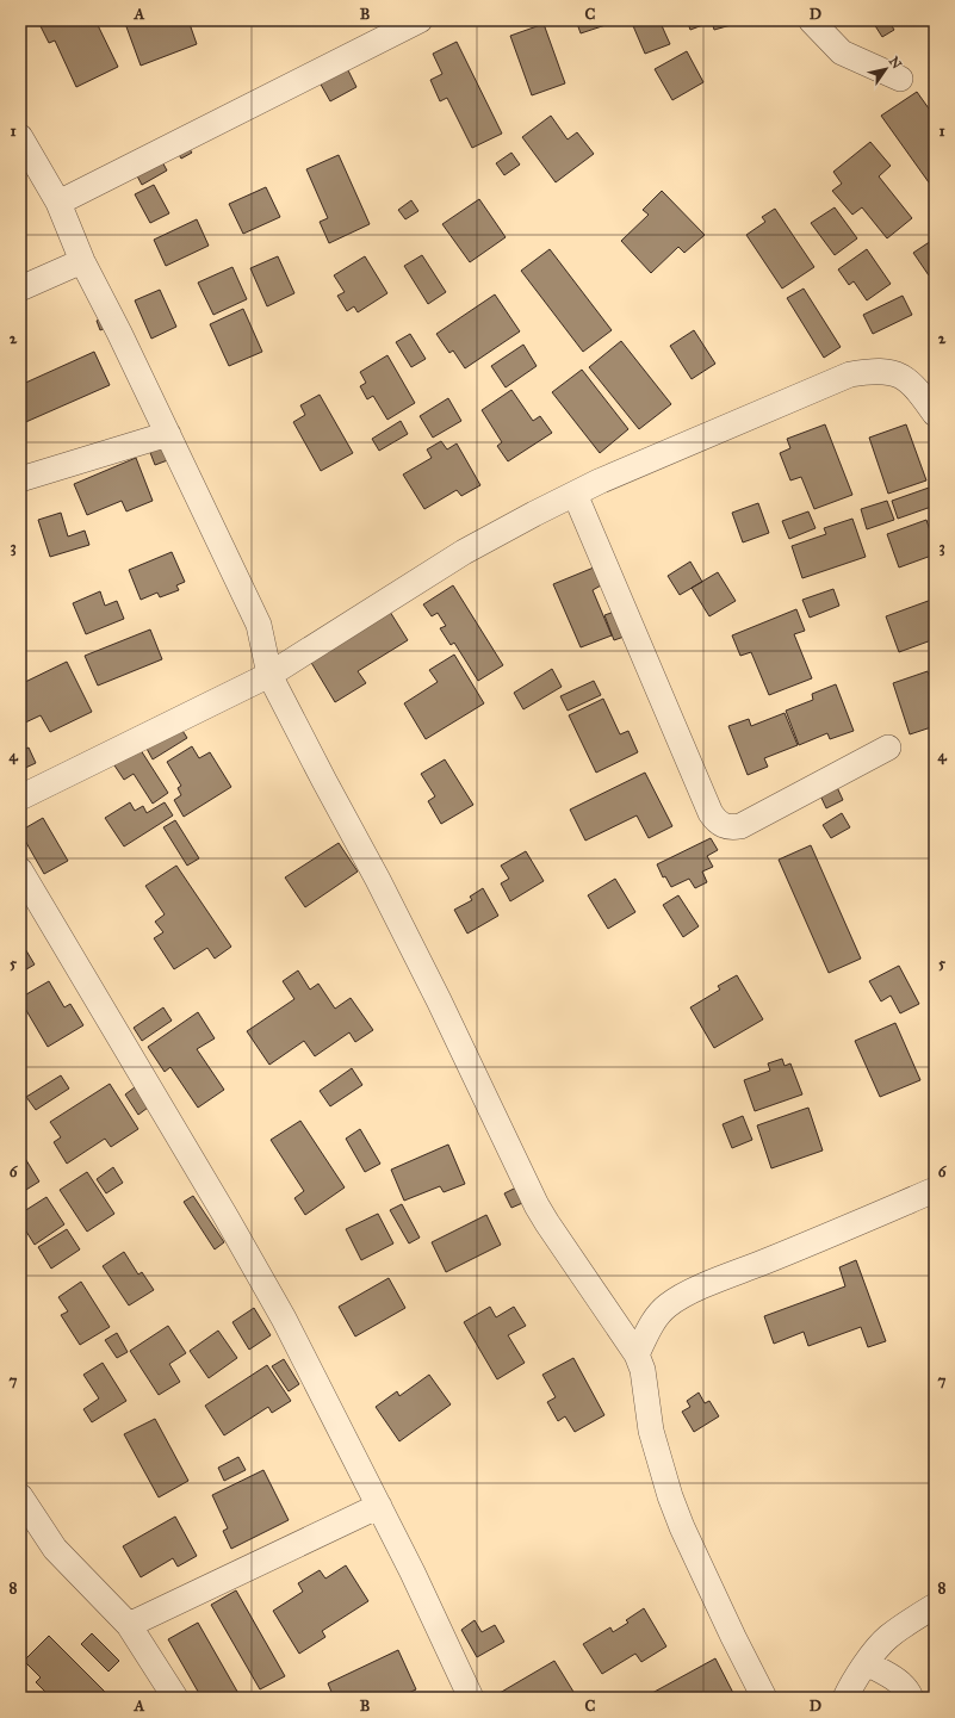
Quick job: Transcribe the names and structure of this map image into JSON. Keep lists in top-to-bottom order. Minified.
{"north":"top right","grid":{"columns":["A","B","C","D"],"rows":["1","2","3","4","5","6","7","8"]}}
